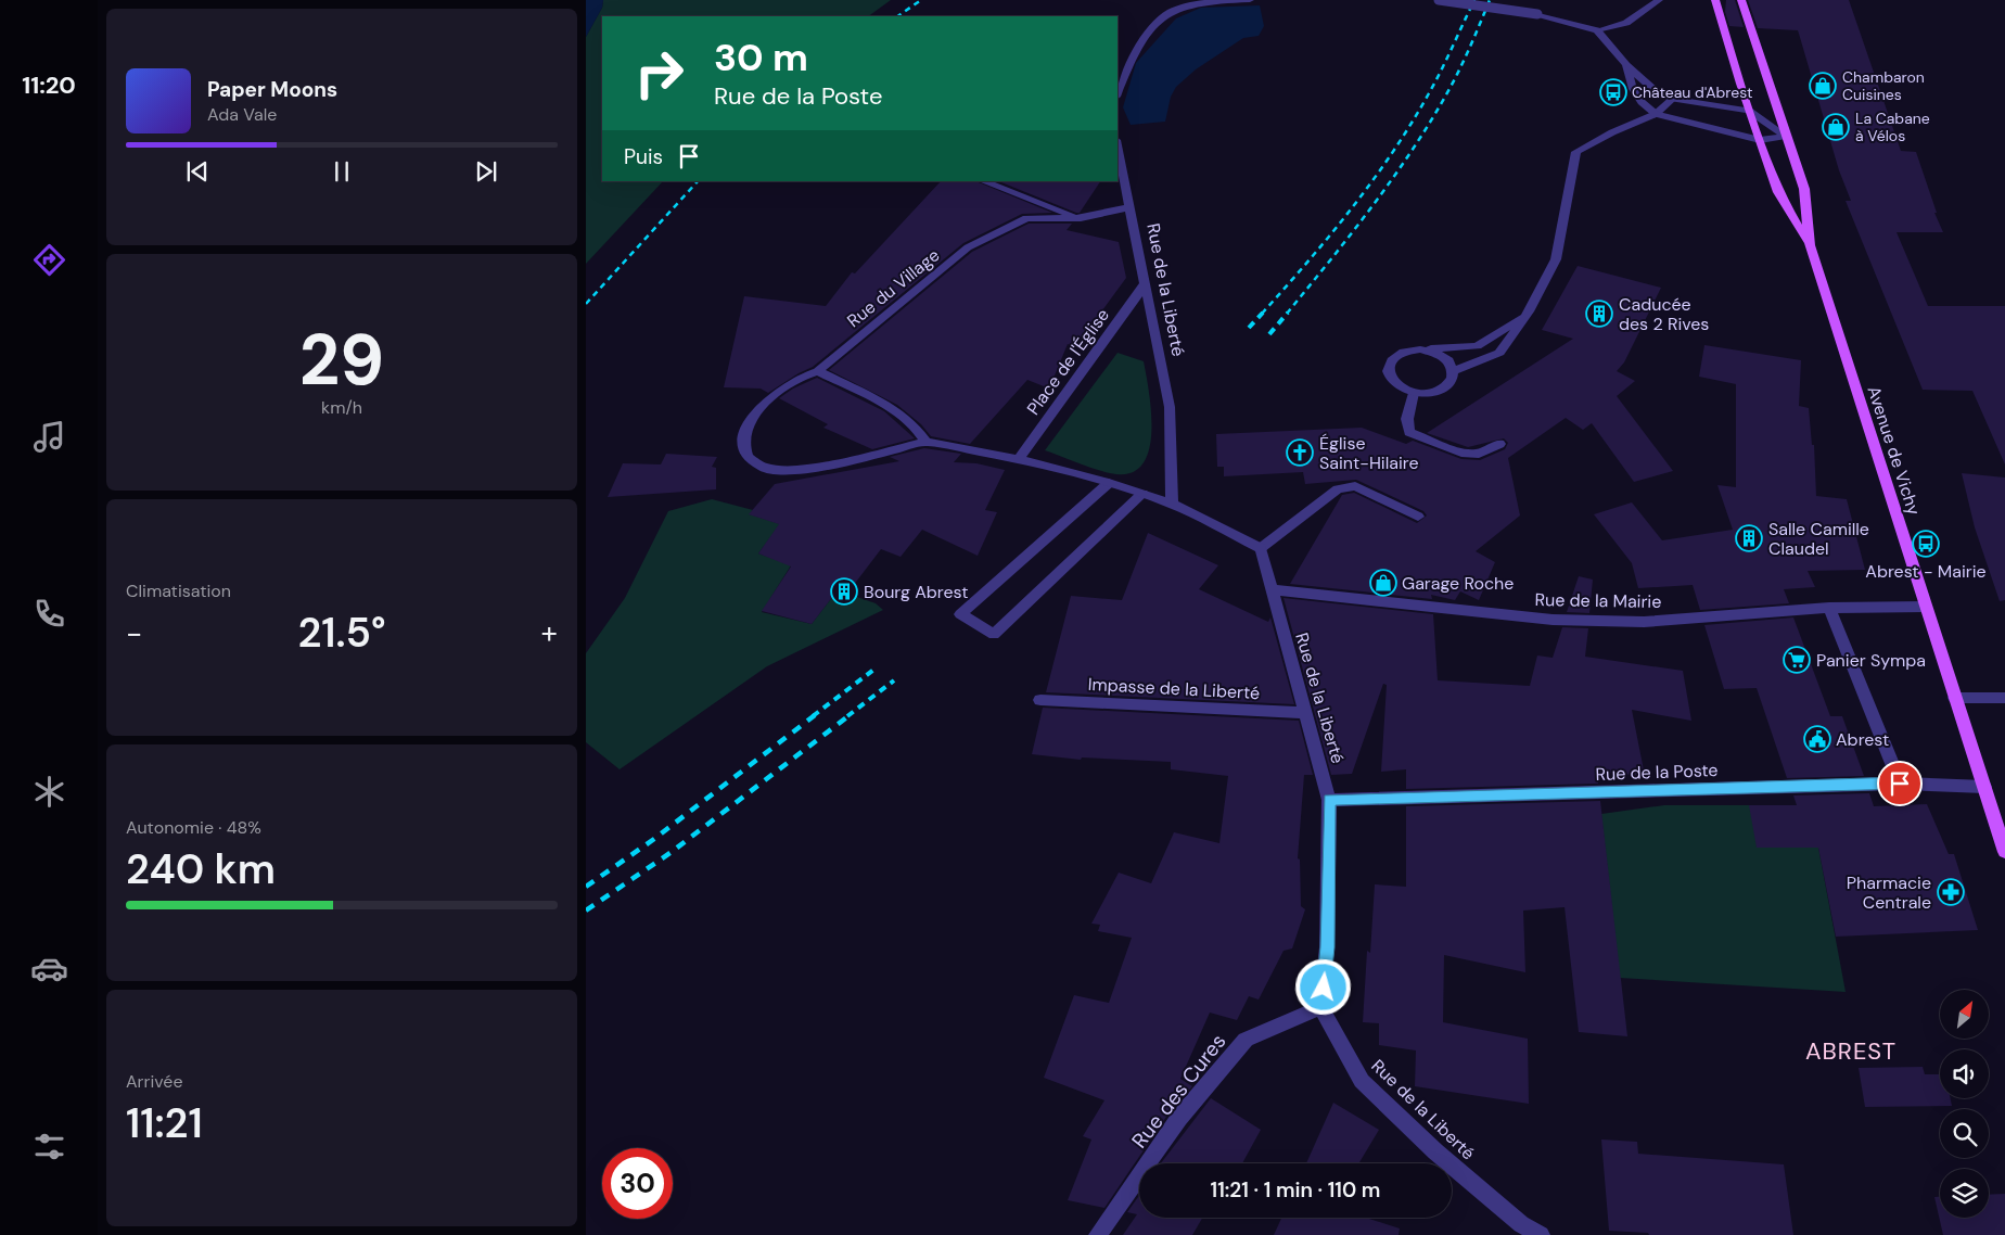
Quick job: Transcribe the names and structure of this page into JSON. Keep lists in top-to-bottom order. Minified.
{"streets":{"main road":["Avenue de Vichy"],"street":["Rue du Village","Rue de la Liberté","Place de l'Église","Rue de la Mairie","Impasse de la Liberté","Rue de la Poste","Rue des Cures"]},"crossings":[["Rue du Village","Rue de la Liberté"],["Rue de la Liberté","Place de l'Église"],["Rue de la Liberté","Rue de la Mairie"],["Rue de la Liberté","Impasse de la Liberté"],["Rue de la Liberté","Rue de la Poste"],["Rue de la Liberté","Rue des Cures"],["Avenue de Vichy","Rue de la Mairie"],["Avenue de Vichy","Rue de la Poste"]],"districts":["ABREST"],"places":{"shop":["Chambaron Cuisines","La Cabane à Vélos","Garage Roche"],"bus stop":["Château d'Abrest","Abrest - Mairie"],"building":["Caducée des 2 Rives","Salle Camille Claudel","Bourg Abrest"],"church":["Église Saint-Hilaire"],"supermarket":["Panier Sympa"],"public building":["Abrest"],"pharmacy":["Pharmacie Centrale"]},"north":"top right","page":{"tabs":"11:20","turn":["30 m","Rue de la Poste"],"song":["Paper Moons","Ada Vale"],"then":"Puis","tile":[["29","km/h"],"Climatisation",["Autonomie · 48%","240 km"],["Arrivée","11:21"]],"heat":["−","21.5°","+"],"limit":"30","trip":"11:21 · 1 min · 110 m"}}
